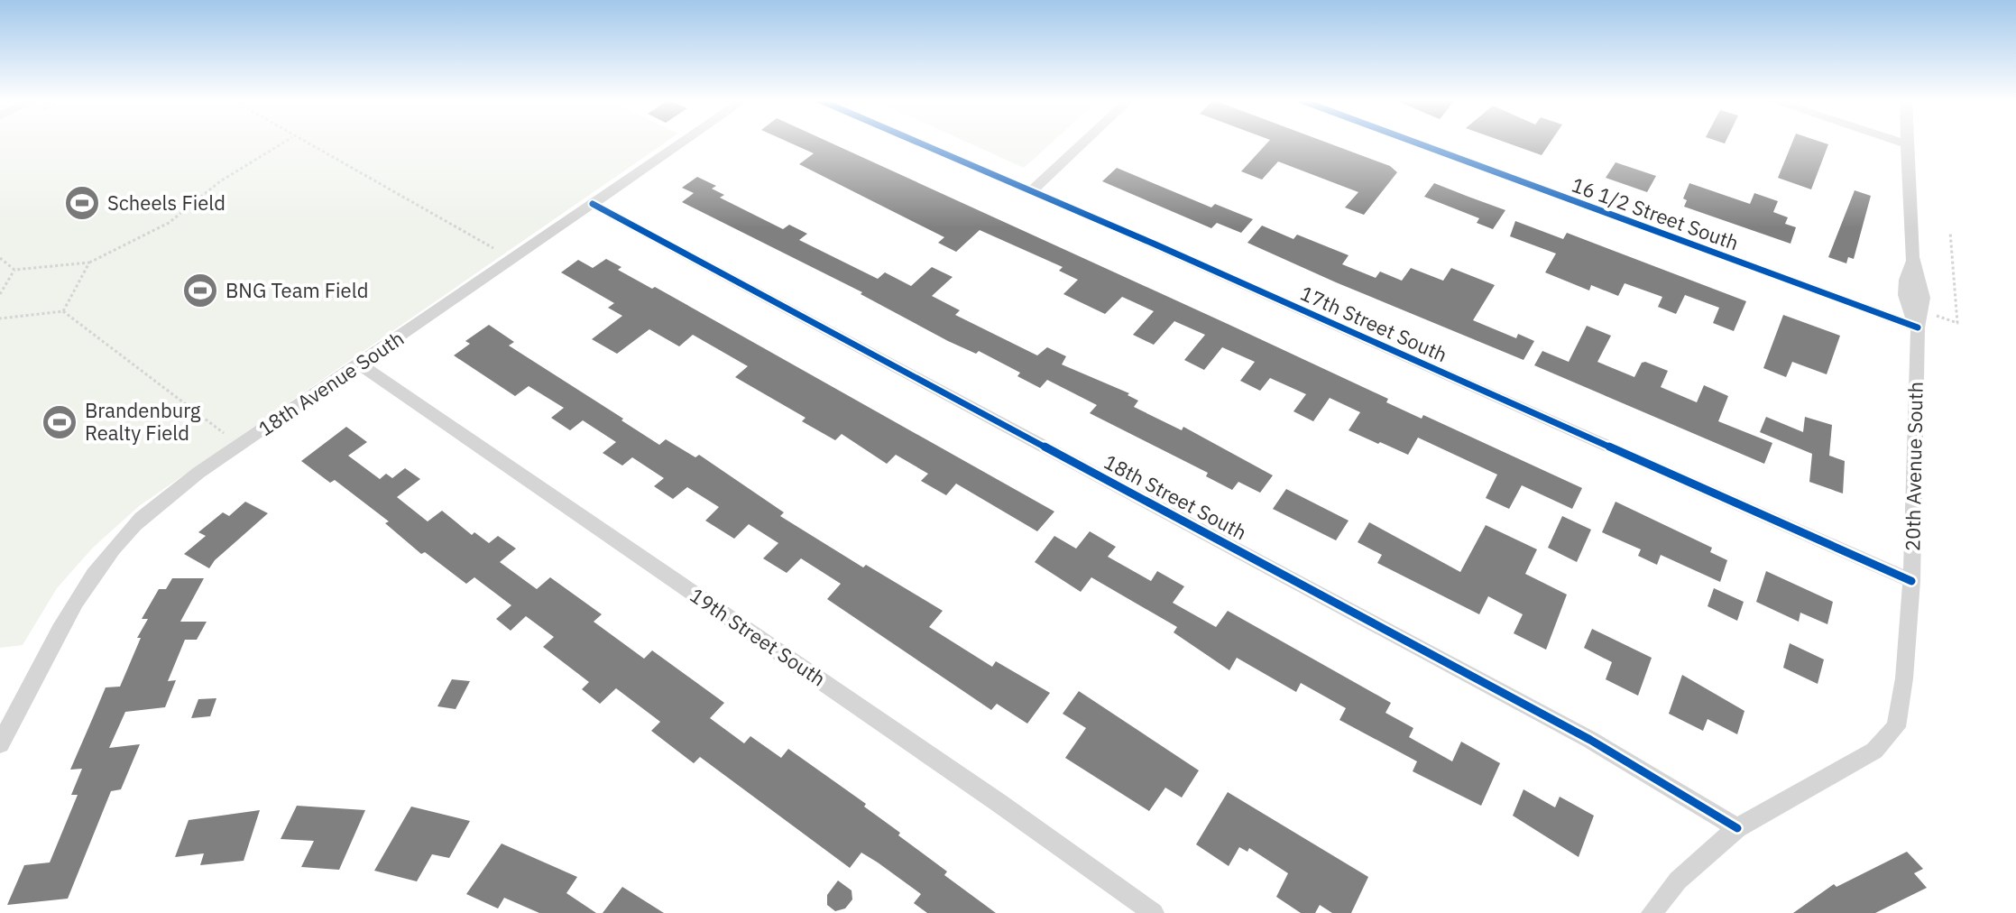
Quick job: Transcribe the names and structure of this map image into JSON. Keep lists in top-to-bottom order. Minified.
{"streets":{"street":["16 1/2 Street South","17th Street South","18th Avenue South","20th Avenue South","18th Street South","19th Street South"]},"crossings":[["16 1/2 Street South","20th Avenue South"],["17th Street South","20th Avenue South"],["18th Avenue South","18th Street South"],["18th Avenue South","19th Street South"],["20th Avenue South","18th Street South"]],"places":{"sports":["Scheels Field","BNG Team Field","Brandenburg Realty Field"]}}
